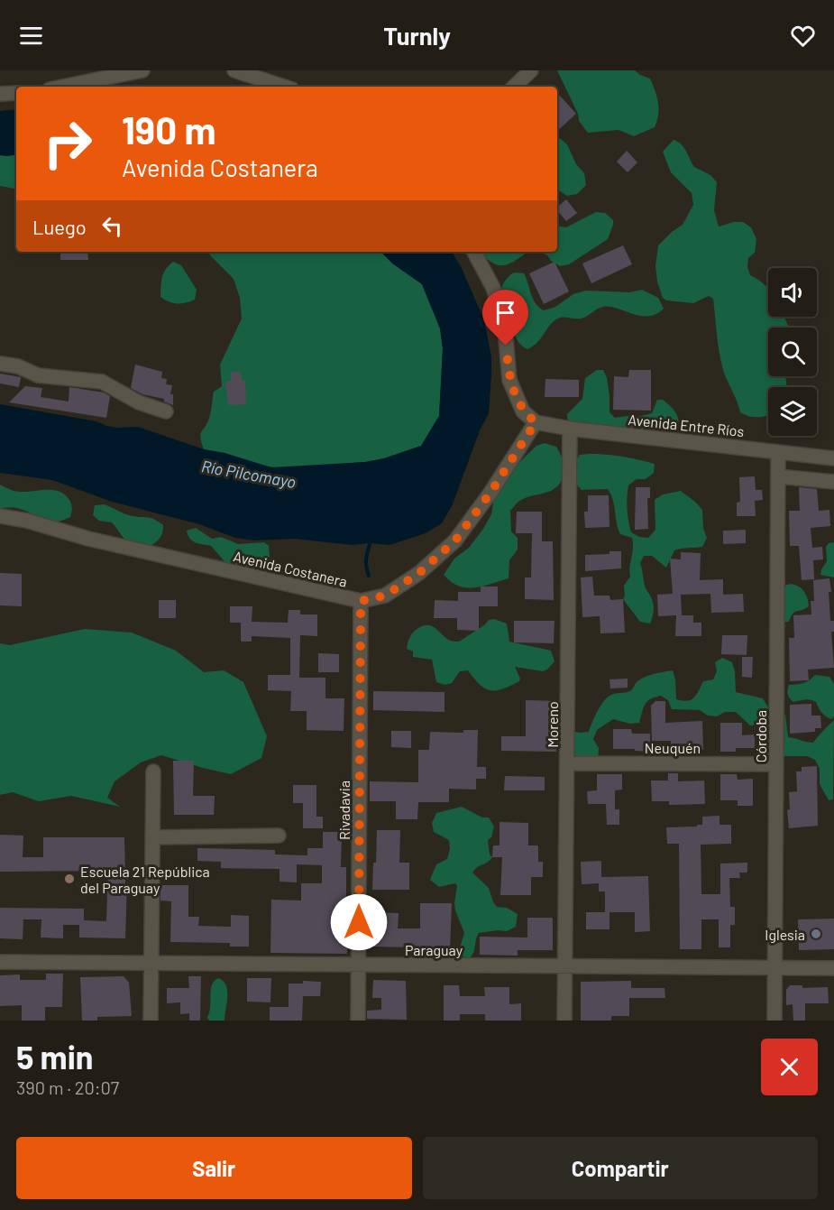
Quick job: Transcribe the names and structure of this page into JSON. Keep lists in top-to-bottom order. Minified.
{"streets":{"street":["Avenida Entre Ríos","Avenida Costanera","Moreno","Córdoba","Neuquén","Rivadavia","Paraguay"]},"crossings":[["Avenida Entre Ríos","Avenida Costanera"],["Avenida Entre Ríos","Moreno"],["Avenida Entre Ríos","Córdoba"],["Avenida Costanera","Rivadavia"],["Moreno","Neuquén"],["Moreno","Paraguay"],["Córdoba","Neuquén"],["Córdoba","Paraguay"],["Rivadavia","Paraguay"]],"water":["Río Pilcomayo"],"places":["Escuela 21 República del Paraguay","Iglesia"],"page":{"header":"Turnly","turn":["190 m","Avenida Costanera"],"then":"Luego","heading":["5 min","390 m · 20:07"],"buttons":["Salir","Compartir"]}}
